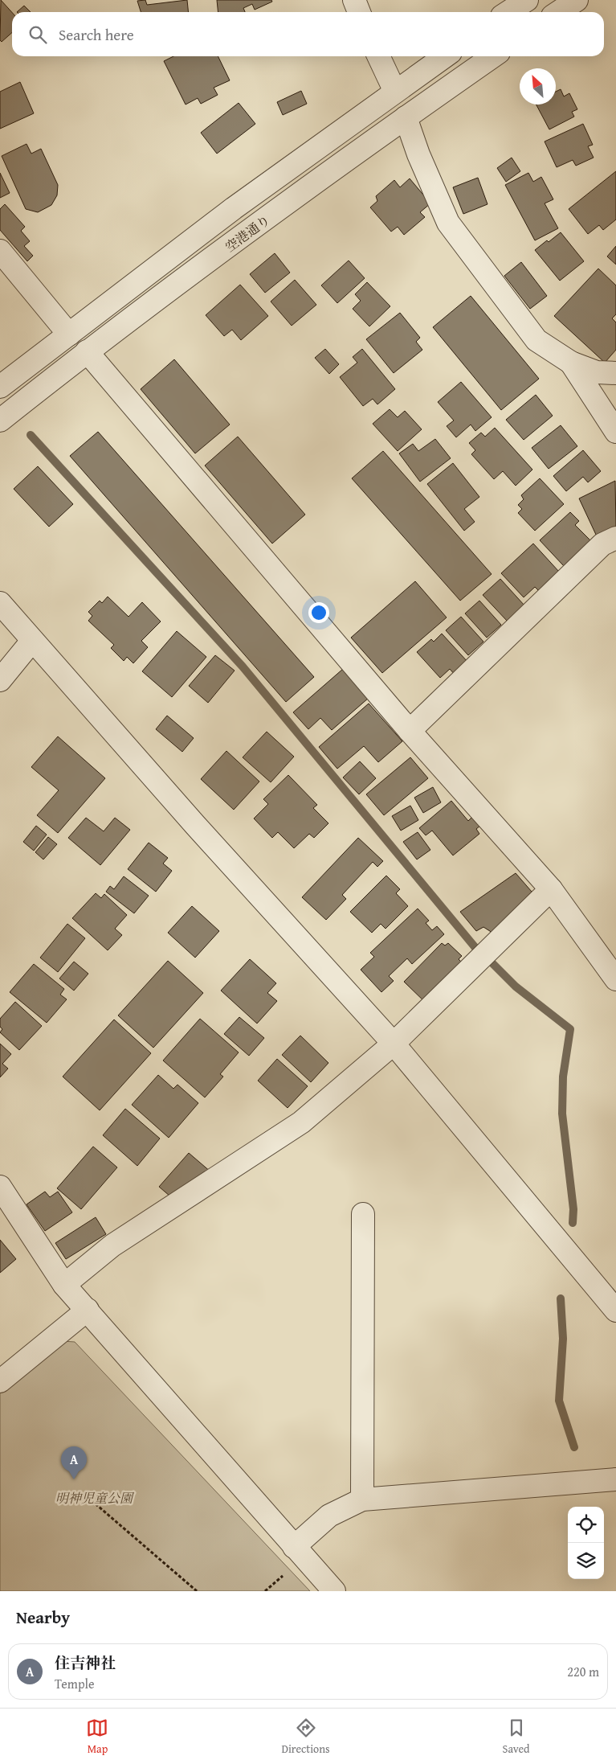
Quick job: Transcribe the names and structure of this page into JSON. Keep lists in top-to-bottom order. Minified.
{"streets":{"street":["空港通り"]},"parks":["明神児童公園"],"north":"top left","page":{"search":"Search here","pins":"A","heading":"Nearby","list":[{"mark":"A","name":"住吉神社","note":"Temple","value":"220 m"}],"nav":["Map","Directions","Saved"]}}
